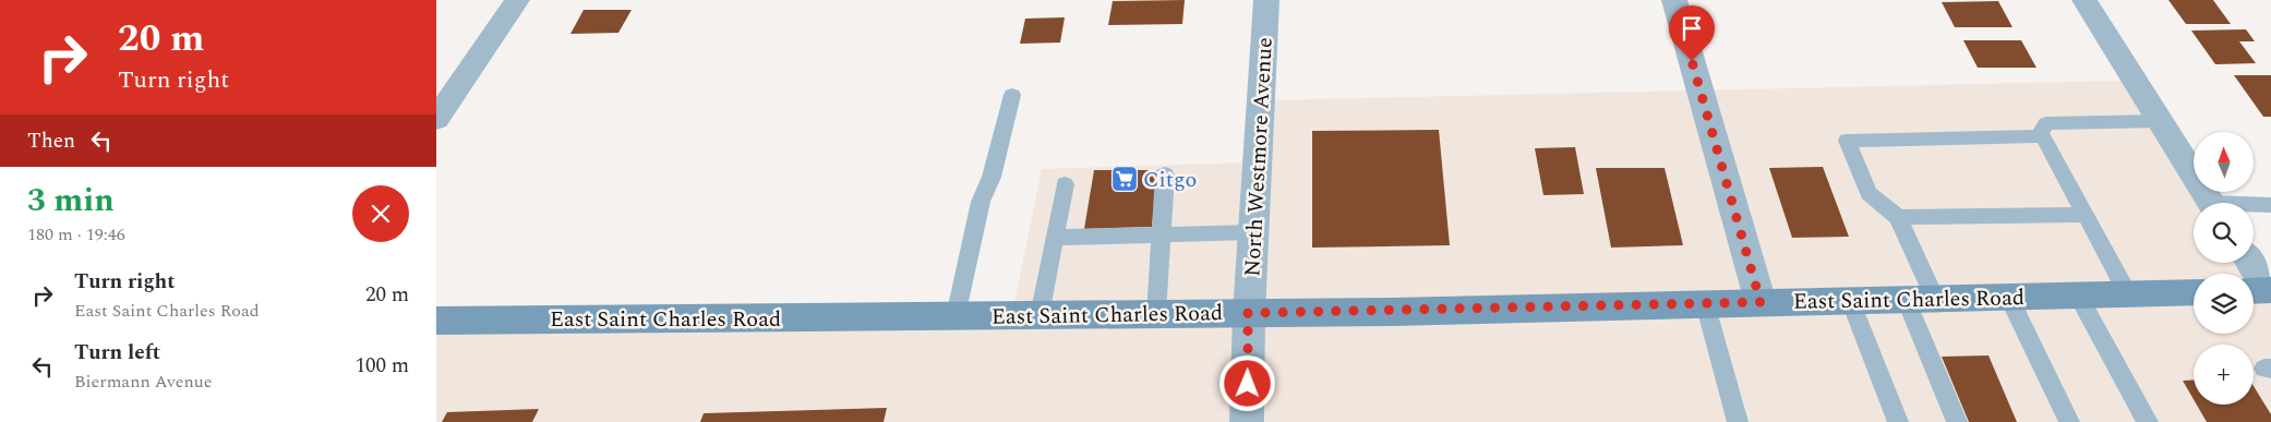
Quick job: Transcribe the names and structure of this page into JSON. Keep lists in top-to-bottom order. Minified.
{"streets":{"main road":["East Saint Charles Road"],"street":["North Westmore Avenue"]},"crossings":[["North Westmore Avenue","East Saint Charles Road"]],"places":{"supermarket":["Citgo"]},"north":"top","page":{"turn":["20 m","Turn right"],"then":"Then","map_buttons":"+","heading":["3 min","180 m · 19:46"],"list":[{"name":"Turn right","note":"East Saint Charles Road","value":"20 m"},{"name":"Turn left","note":"Biermann Avenue","value":"100 m"}]}}
